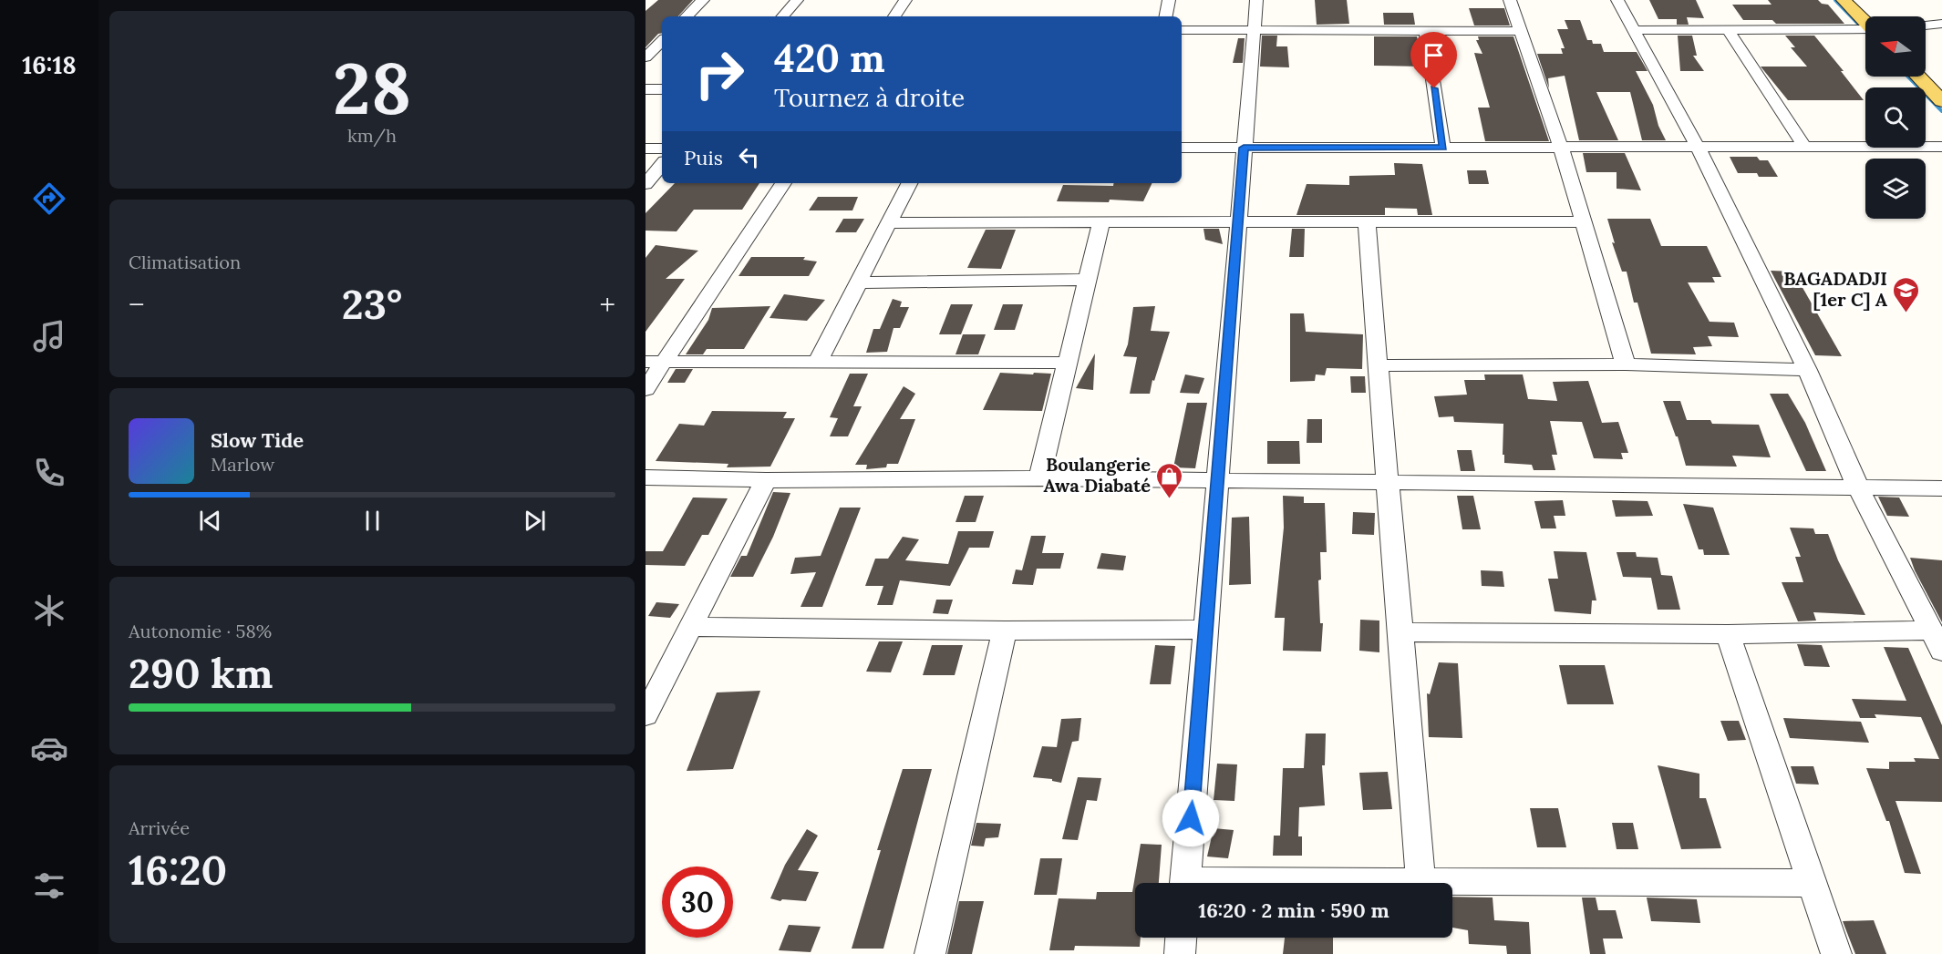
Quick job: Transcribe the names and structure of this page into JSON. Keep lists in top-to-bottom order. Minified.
{"places":{"school or university":["BAGADADJI [1er C] A"],"shop":["Boulangerie Awa Diabaté"]},"north":"left","page":{"tabs":"16:18","tile":[["28","km/h"],"Climatisation",["Autonomie · 58%","290 km"],["Arrivée","16:20"]],"turn":["420 m","Tournez à droite"],"then":"Puis","heat":["−","23°","+"],"song":["Slow Tide","Marlow"],"limit":"30","trip":"16:20 · 2 min · 590 m"}}
